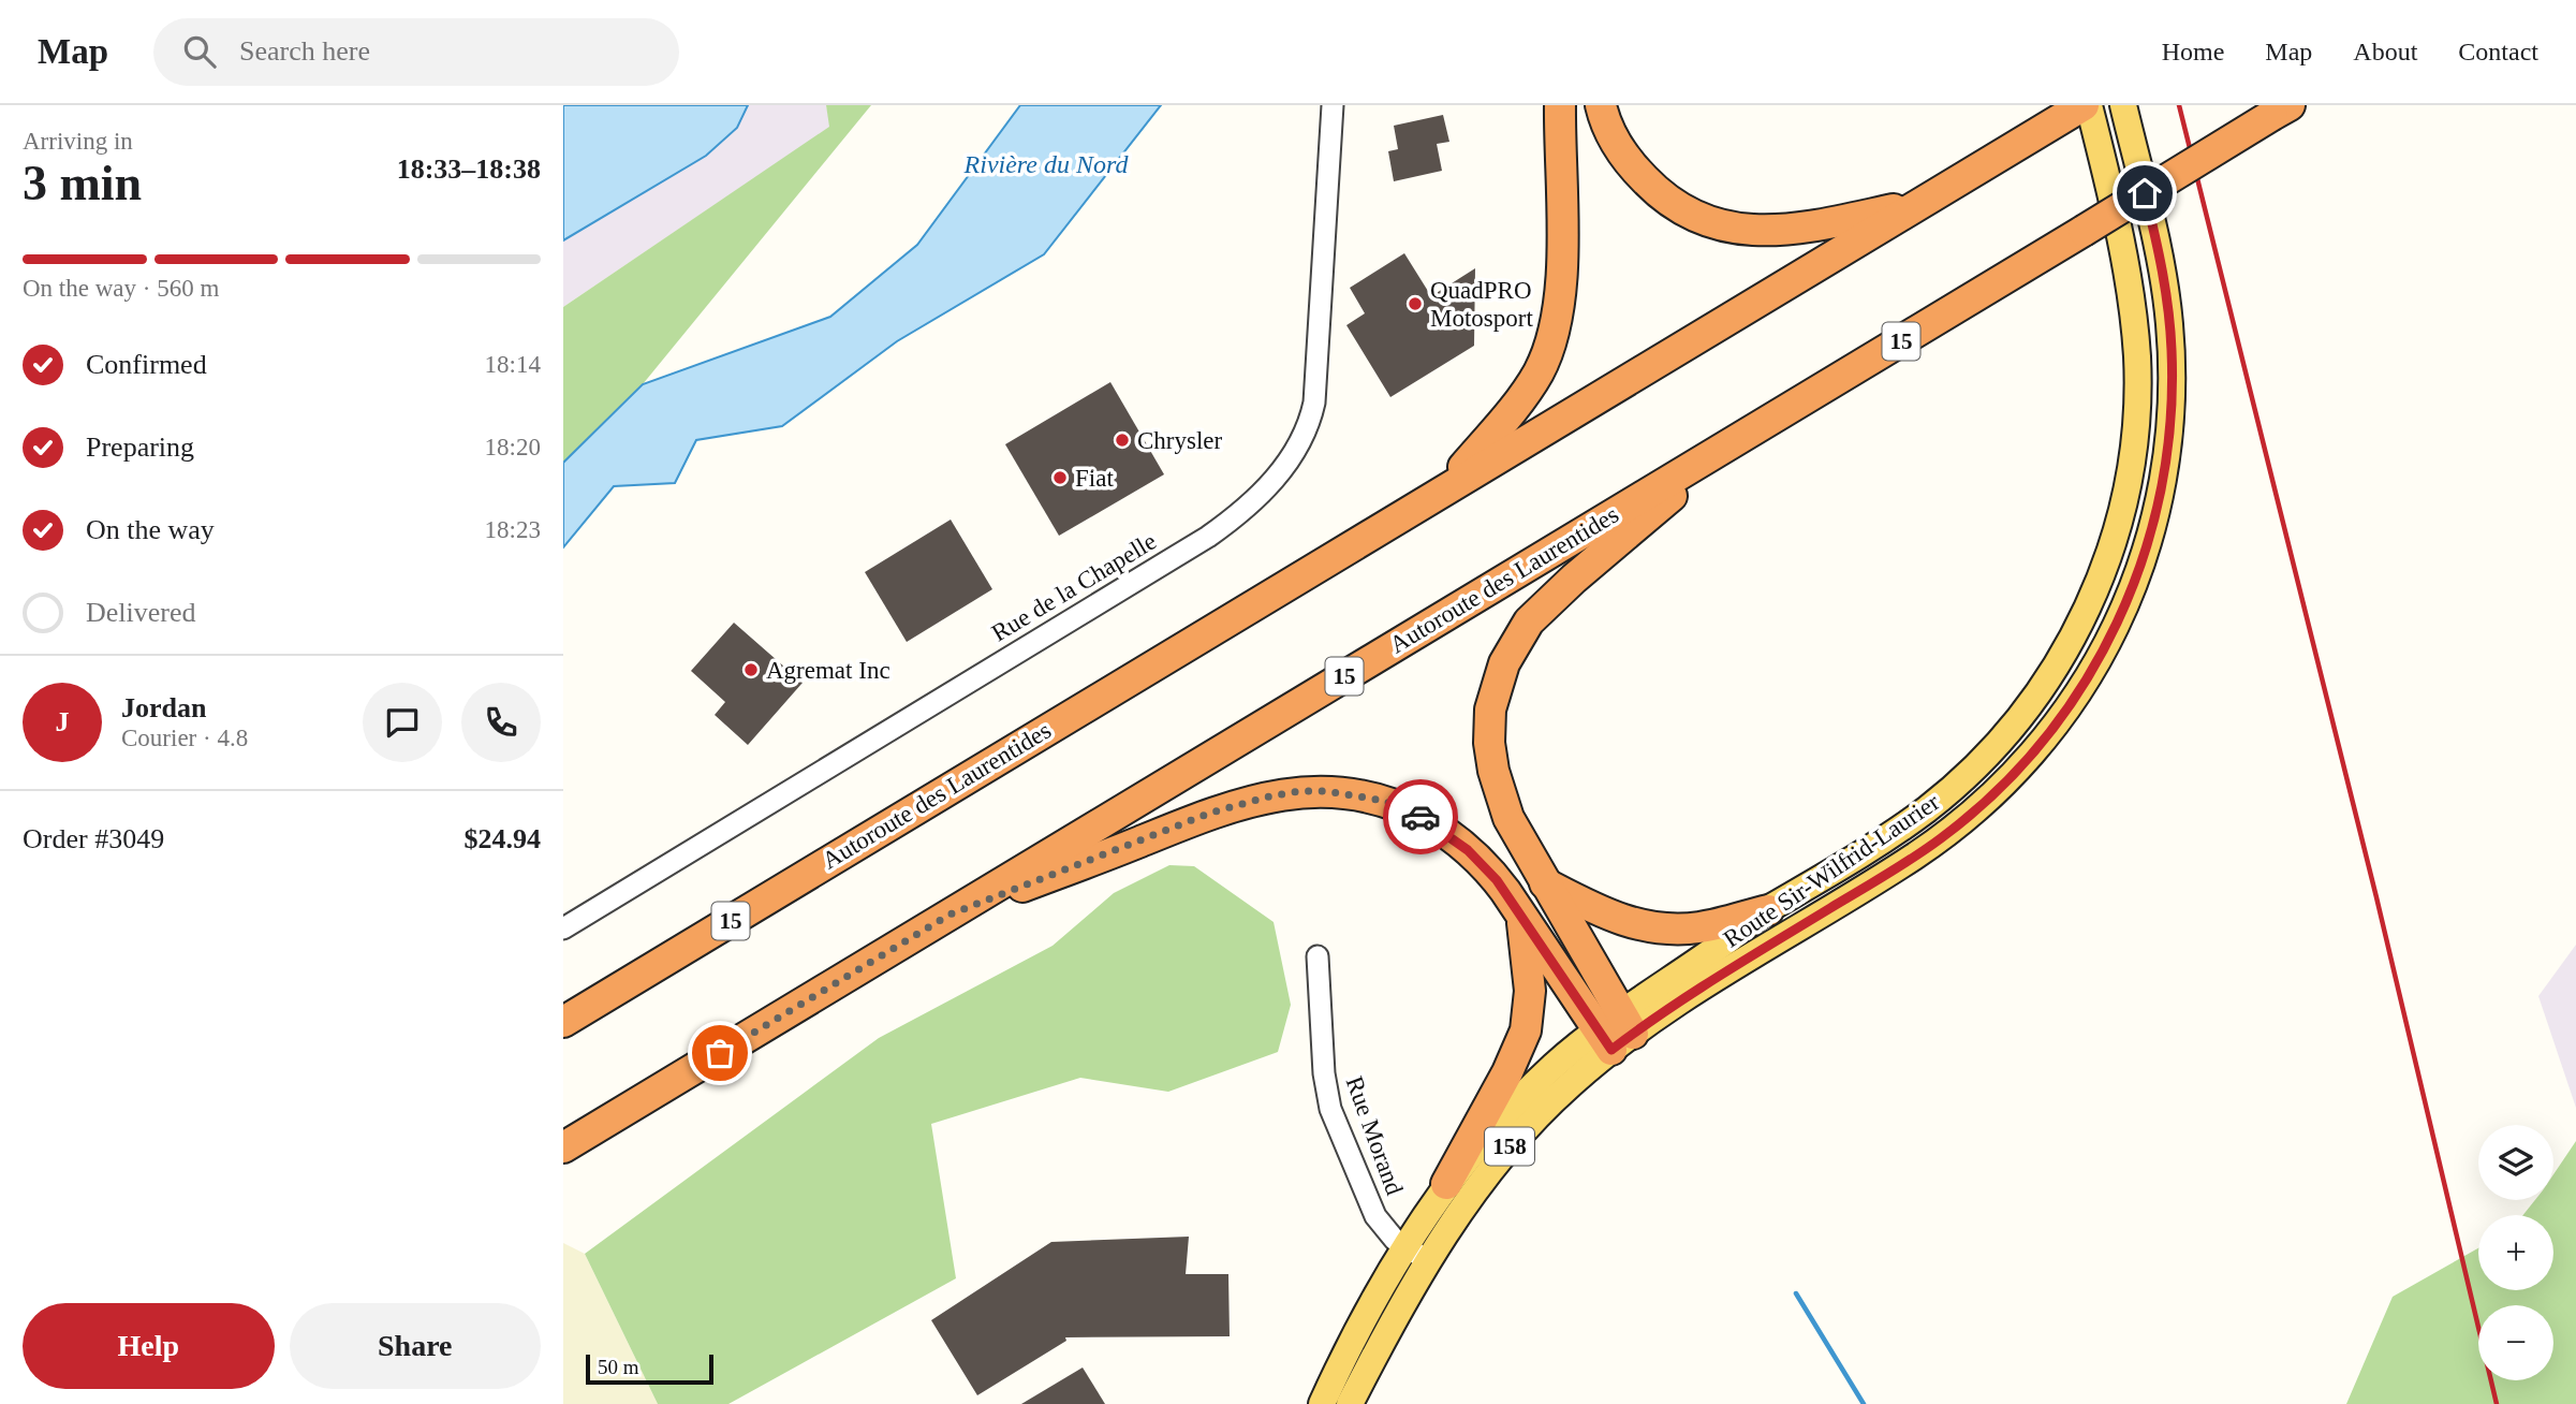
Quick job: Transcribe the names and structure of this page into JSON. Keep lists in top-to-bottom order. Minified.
{"streets":{"highway":["15","Autoroute des Laurentides"],"main road":["Route Sir-Wilfrid-Laurier","158"],"street":["Rue de la Chapelle","Rue Morand"]},"crossings":[["Autoroute des Laurentides","Route Sir-Wilfrid-Laurier"],["Route Sir-Wilfrid-Laurier","Rue Morand"]],"water":["Rivière du Nord"],"places":["QuadPRO Motosport","Chrysler","Fiat","Agremat Inc"],"scale_bar":"50 m","page":{"header":"Map","search":"Search here","nav":["Home","Map","About","Contact"],"heading":["3 min","Arriving in","18:33–18:38"],"panel":["Jordan","Courier · 4.8","Order #3049","$24.94"],"bar":"On the way · 560 m","list":[["Confirmed","18:14"],["Preparing","18:20"],["On the way","18:23"],"Delivered"],"round":"J","map_buttons":["+","−"],"buttons":["Help","Share"],"scale":"50 m"}}
